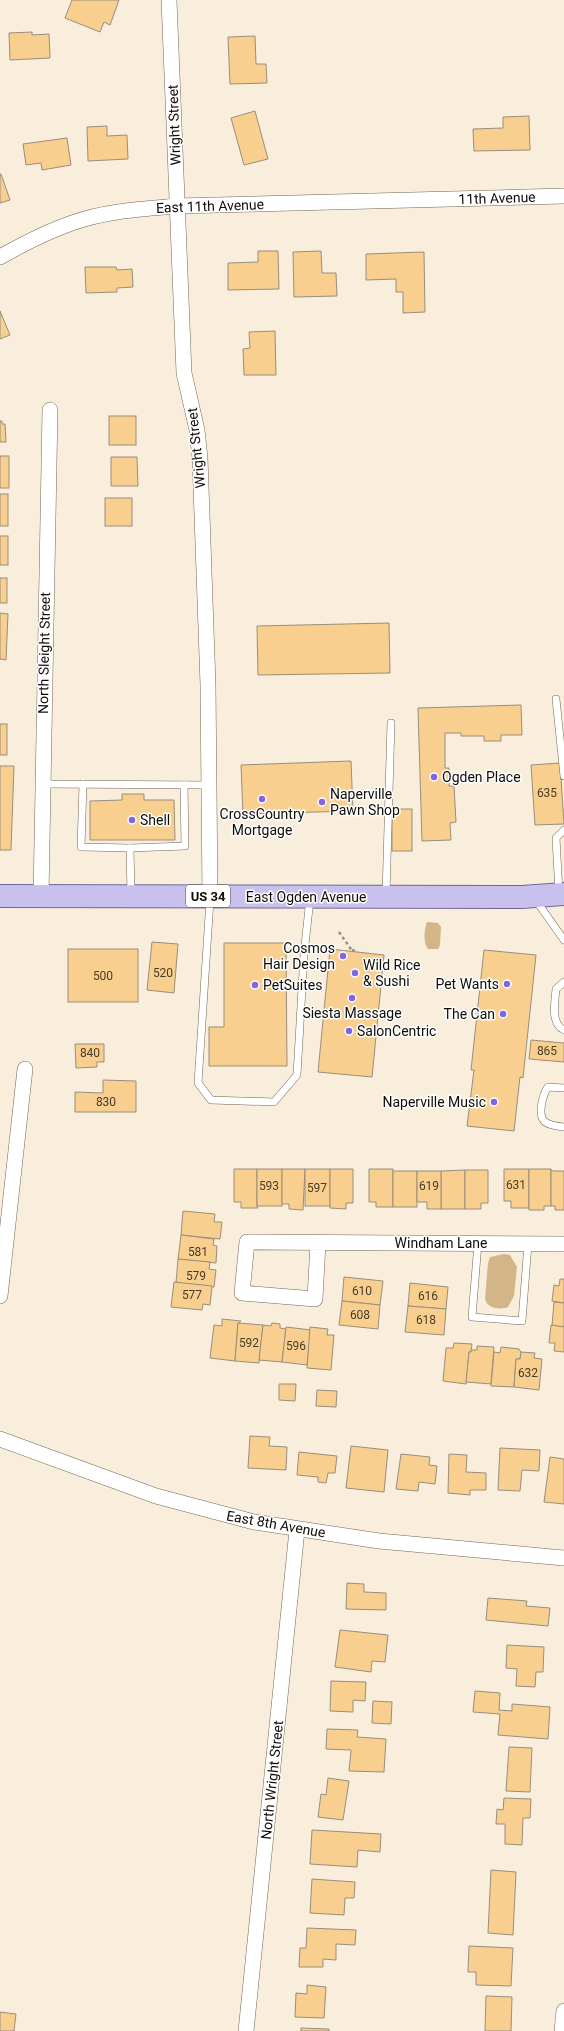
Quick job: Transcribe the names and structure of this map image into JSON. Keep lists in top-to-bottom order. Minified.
{"streets":{"main road":["US 34","East Ogden Avenue"],"street":["Wright Street","11th Avenue","East 11th Avenue","North Sleight Street","Windham Lane","East 8th Avenue","North Wright Street"]},"crossings":[["Wright Street","East 11th Avenue"],["Wright Street","East Ogden Avenue"],["11th Avenue","East 11th Avenue"],["North Sleight Street","East Ogden Avenue"],["East 8th Avenue","North Wright Street"]],"places":["Ogden Place","CrossCountry Mortgage","Naperville Pawn Shop","Shell","Cosmos Hair Design","Wild Rice & Sushi","Pet Wants","PetSuites","Siesta Massage","The Can","SalonCentric","Naperville Music"],"house_numbers":["635","520","500","865","840","830","631","593","619","597","581","579","610","577","616","608","618","592","596","632"]}
